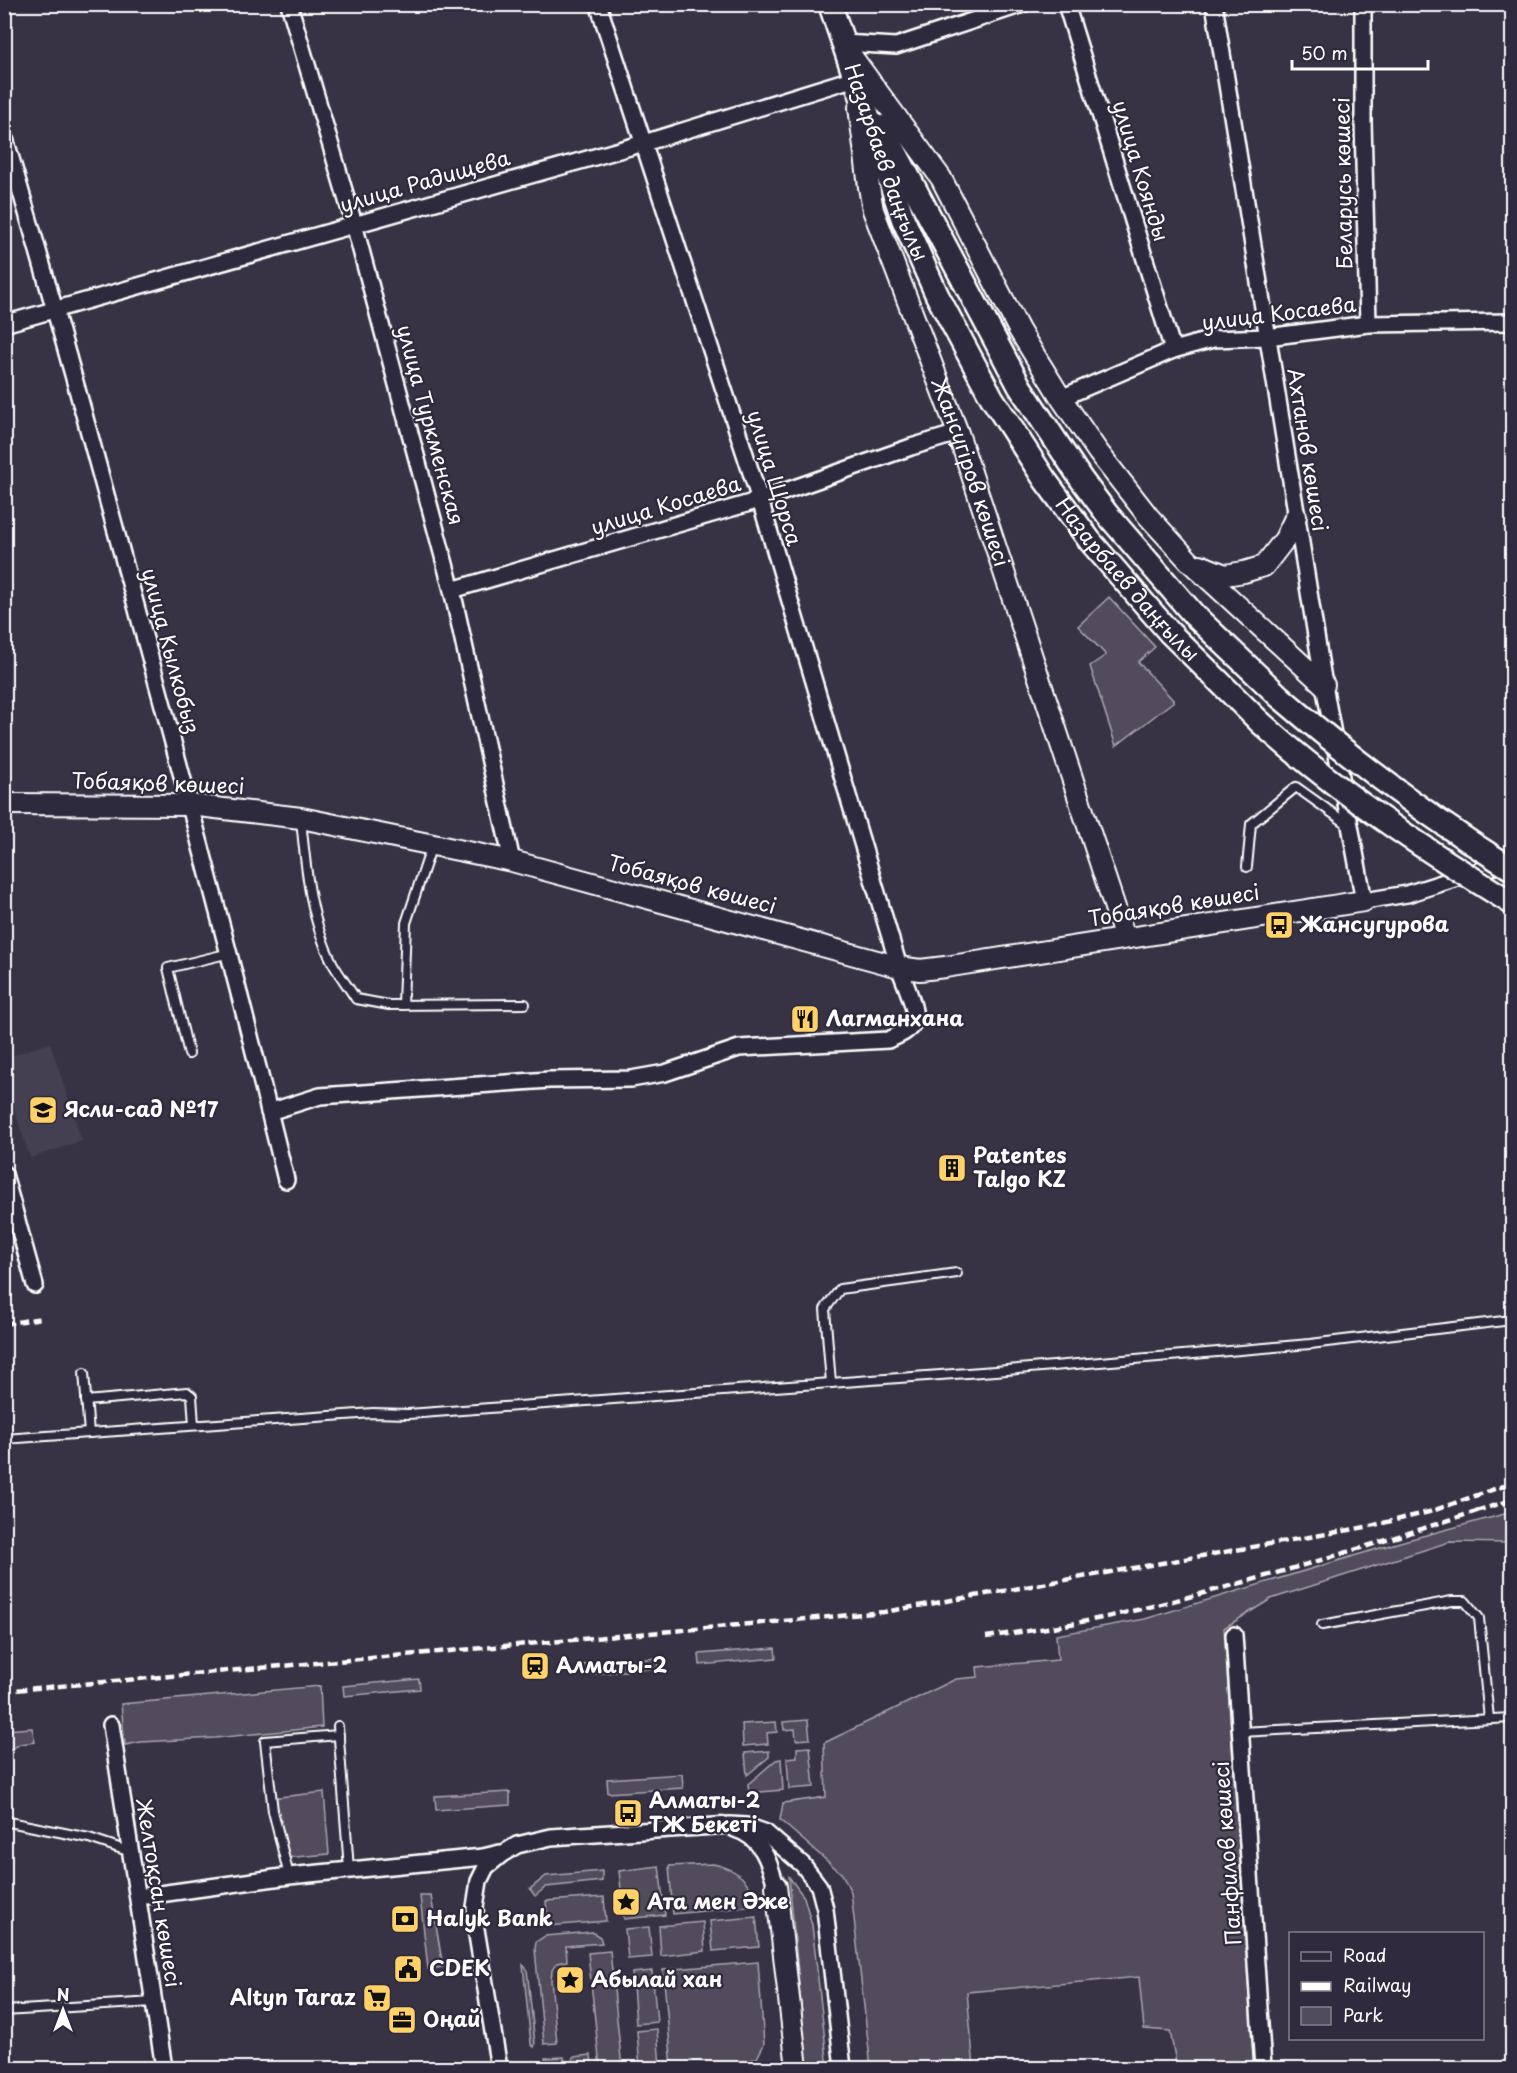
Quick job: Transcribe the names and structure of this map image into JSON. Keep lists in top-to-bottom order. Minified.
{"streets":{"main road":["Назарбаев даңғылы","Жансүгіров көшесі"],"street":["улица Коянды","улица Радищева","Беларусь көшесі","улица Косаева","улица Туркменская","Ахтанов көшесі","улица Щорса","улица Кылкобыз","Тобаяқов көшесі","Панфилов көшесі","Желтоқсан көшесі"]},"crossings":[["улица Коянды","улица Косаева"],["улица Радищева","Назарбаев даңғылы"],["улица Радищева","улица Туркменская"],["улица Радищева","Жансүгіров көшесі"],["улица Радищева","улица Щорса"],["улица Радищева","улица Кылкобыз"],["Беларусь көшесі","улица Косаева"],["Назарбаев даңғылы","Жансүгіров көшесі"],["улица Косаева","улица Туркменская"],["улица Косаева","Ахтанов көшесі"],["улица Косаева","Жансүгіров көшесі"],["улица Косаева","улица Щорса"],["улица Туркменская","Тобаяқов көшесі"],["Ахтанов көшесі","Тобаяқов көшесі"],["Жансүгіров көшесі","Тобаяқов көшесі"],["улица Щорса","улица Кылкобыз"],["улица Щорса","Тобаяқов көшесі"],["улица Кылкобыз","Тобаяқов көшесі"]],"places":{"bus stop":["Жансугурова","Алматы-2 ТЖ Бекеті"],"restaurant":["Лагманхана"],"school or university":["Ясли-сад №17"],"building":["Patentes Talgo KZ"],"station":["Алматы-2"],"place":["Ата мен Әже","Абылай хан"],"bank":["Halyk Bank"],"public building":["CDEK"],"supermarket":["Altyn Taraz"],"office":["Оңай"]},"legend":["Road","Railway","Park"],"scale_bar":"50 m","north":"top"}
